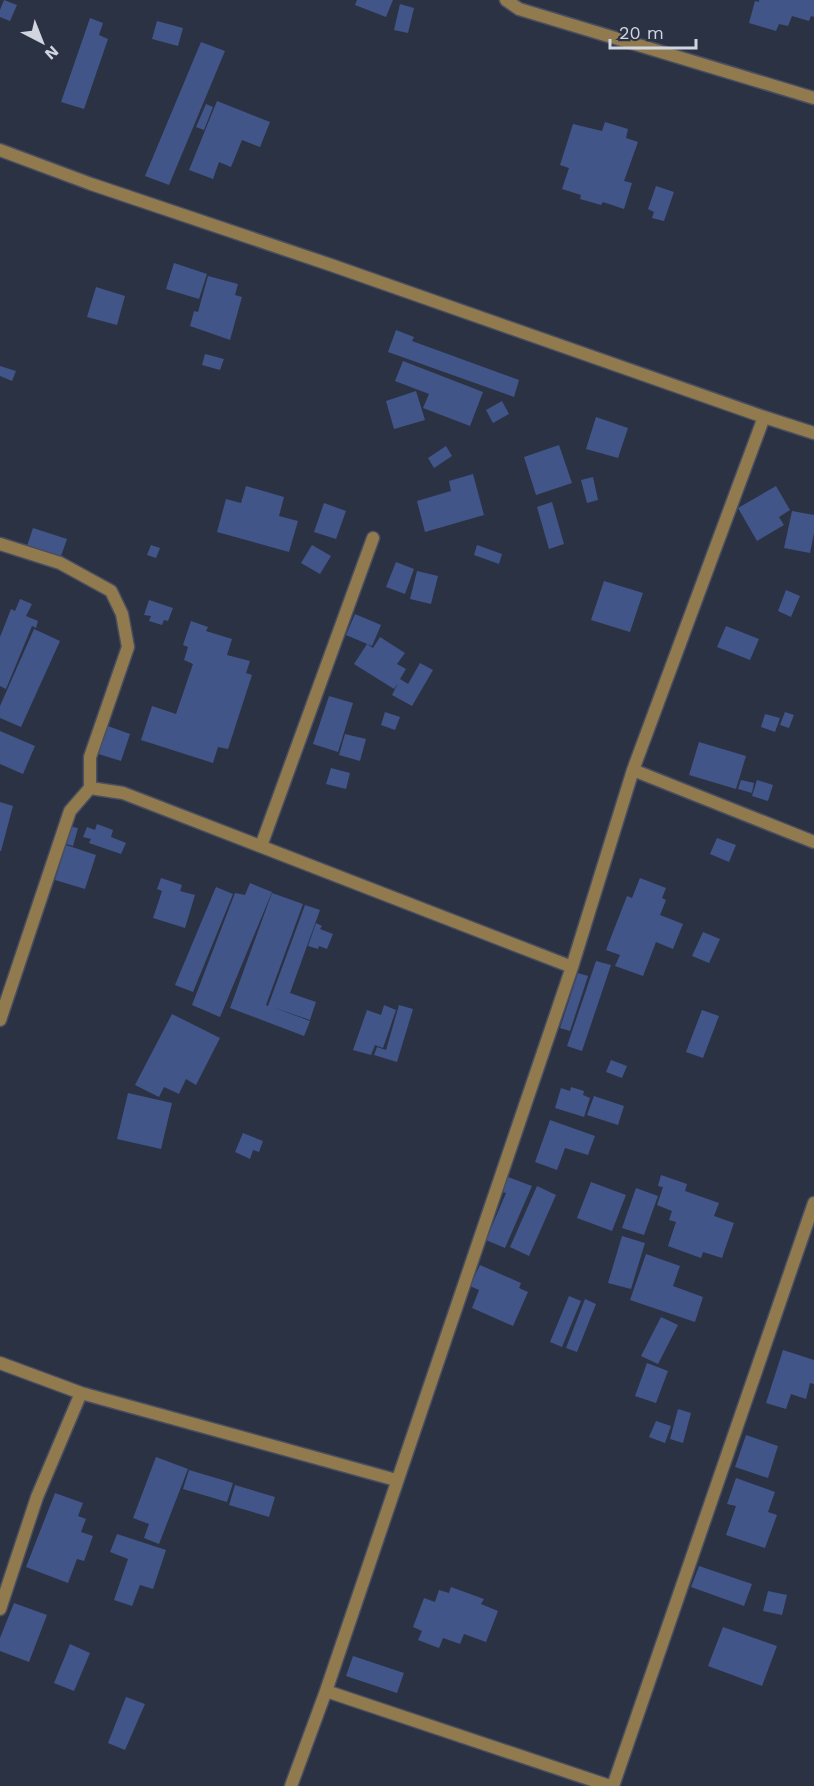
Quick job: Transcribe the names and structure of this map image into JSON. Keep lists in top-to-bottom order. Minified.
{"scale_bar":"20 m","north":"bottom right"}
